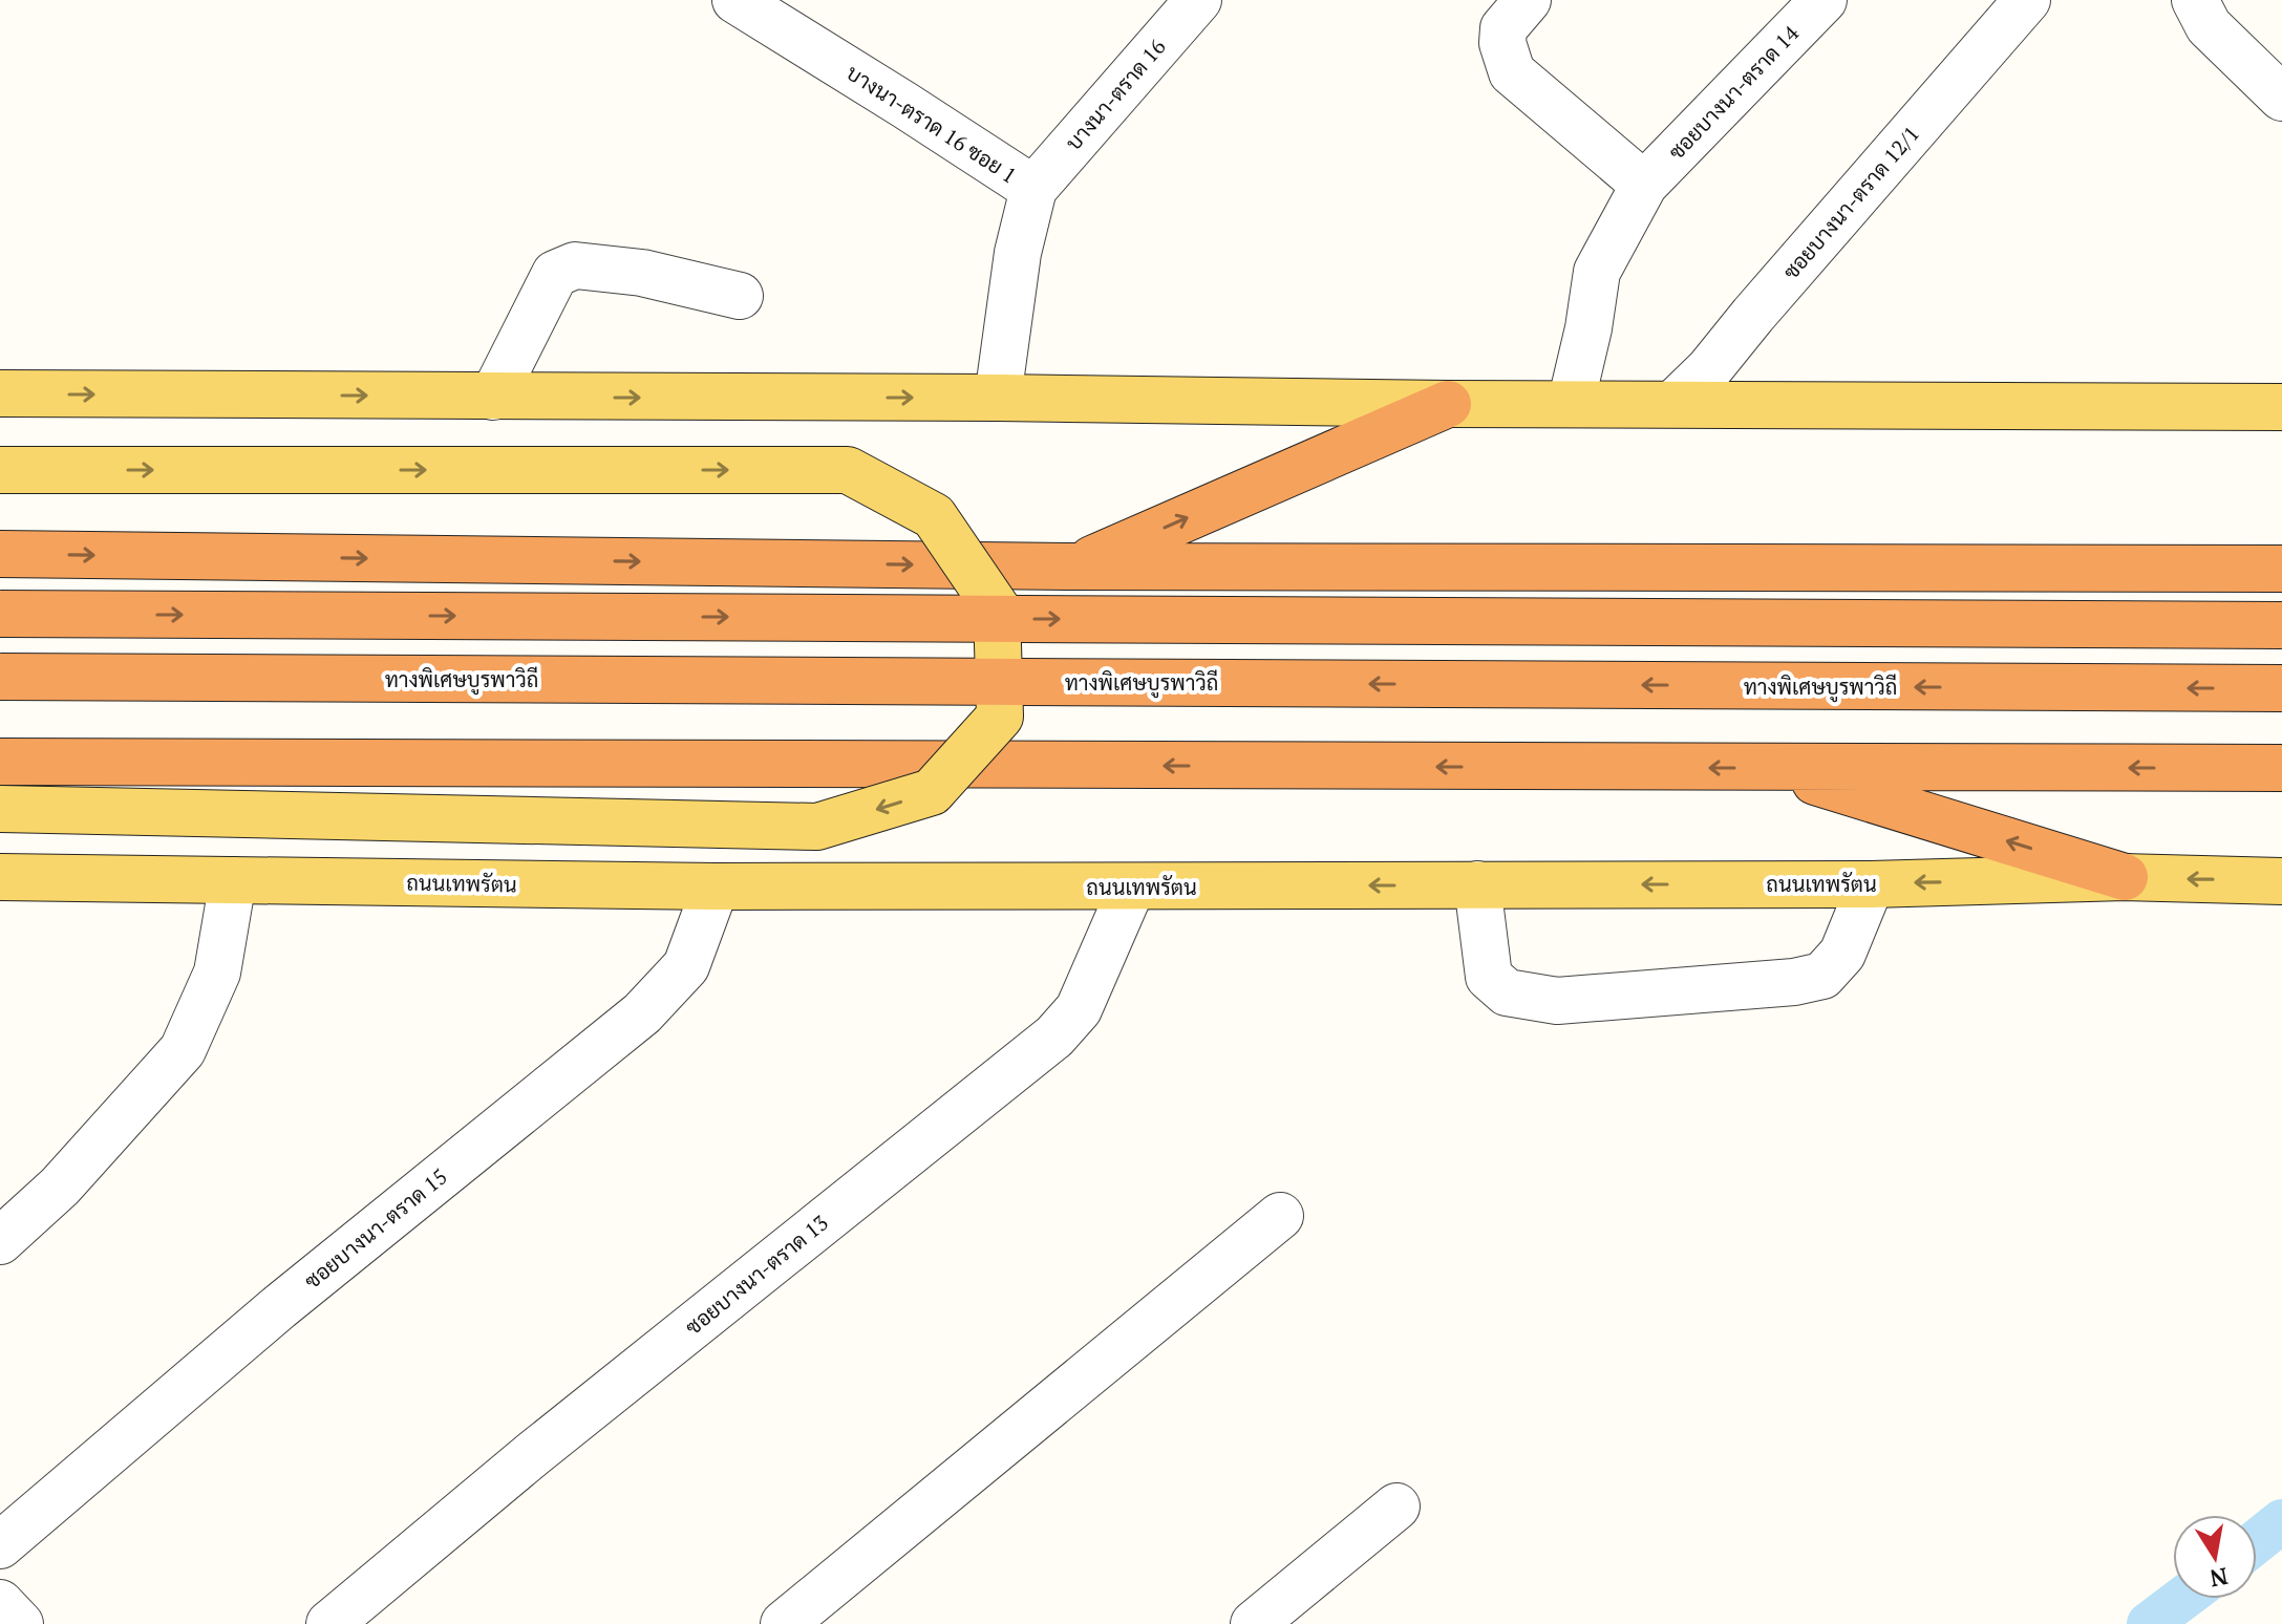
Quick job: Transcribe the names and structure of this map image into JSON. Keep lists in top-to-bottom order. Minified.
{"streets":{"highway":["ทางพิเศษบูรพาวิถี"],"main road":["ถนนเทพรัตน"],"street":["ซอยบางนา-ตราด 14","บางนา-ตราด 16","บางนา-ตราด 16 ซอย 1","ซอยบางนา-ตราด 12/1","ซอยบางนา-ตราด 15","ซอยบางนา-ตราด 13"]},"crossings":[["บางนา-ตราด 16","บางนา-ตราด 16 ซอย 1"],["ถนนเทพรัตน","ซอยบางนา-ตราด 15"],["ถนนเทพรัตน","ซอยบางนา-ตราด 13"]],"one_way":["ถนนเทพรัตน"],"north":"bottom"}
